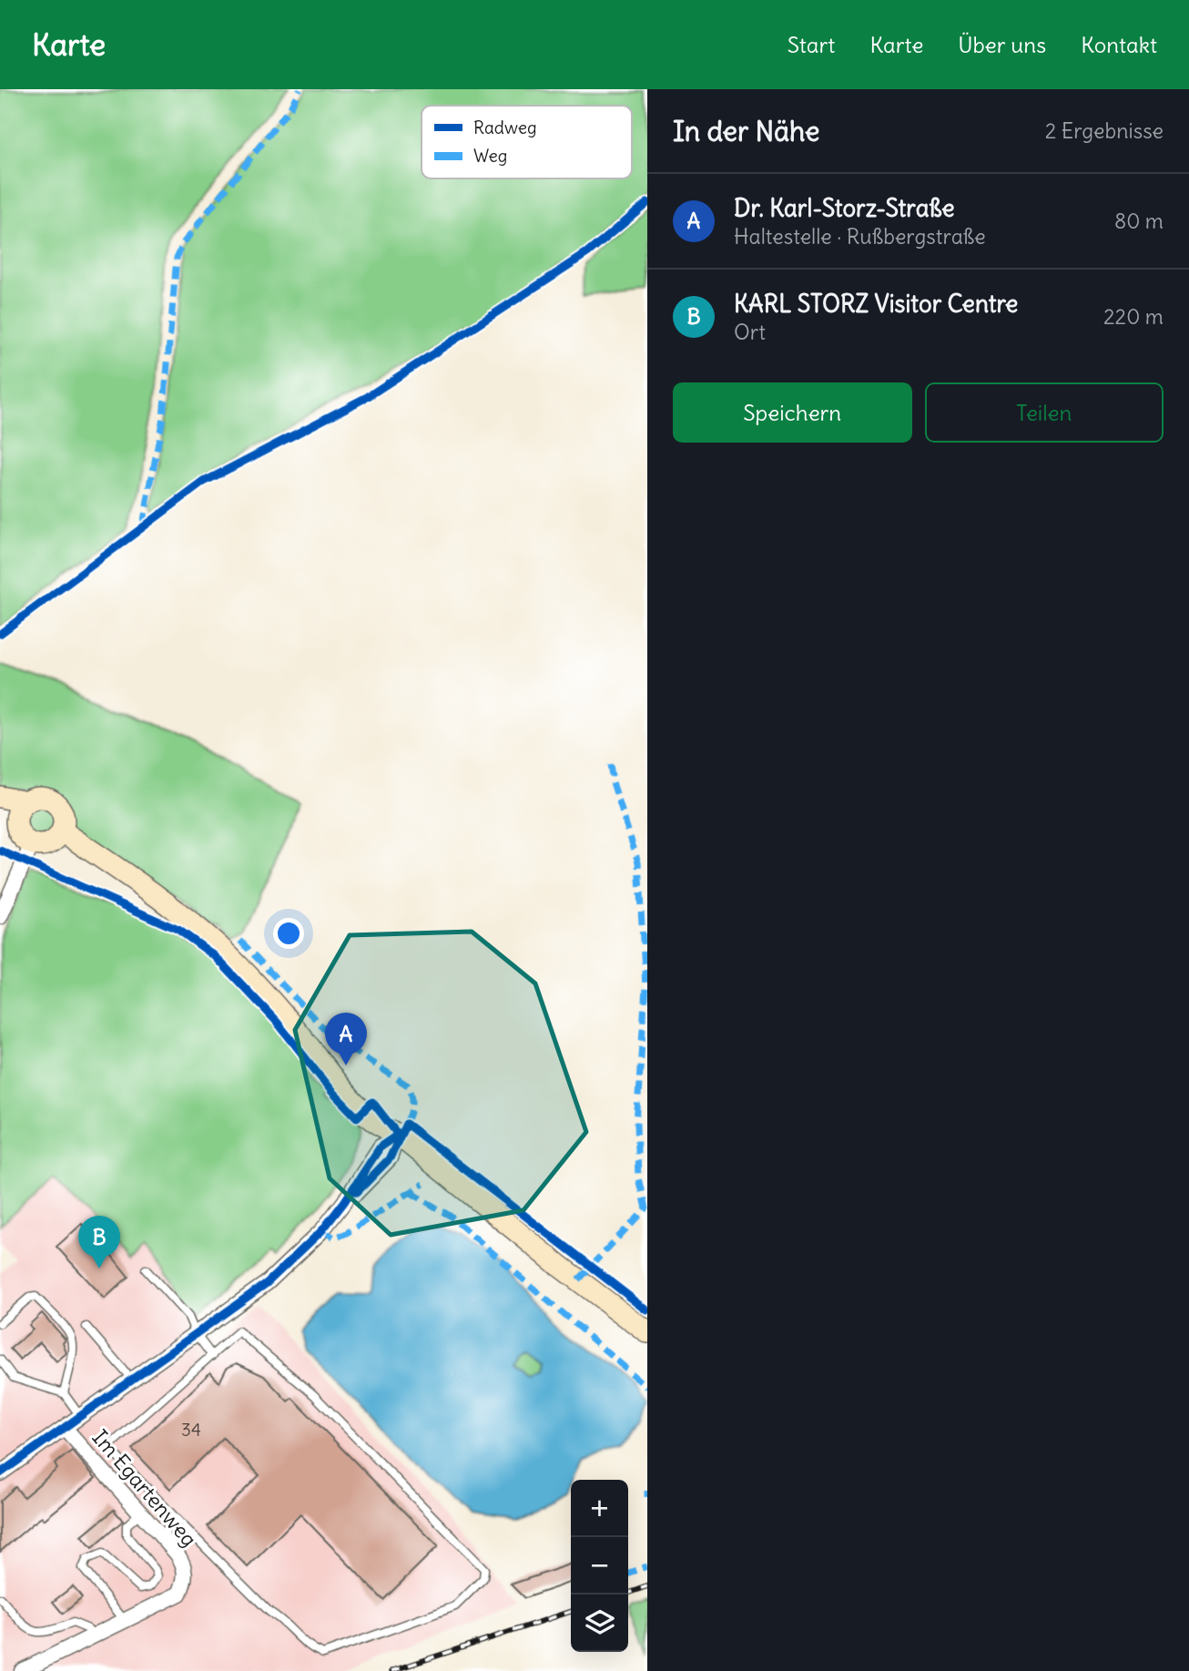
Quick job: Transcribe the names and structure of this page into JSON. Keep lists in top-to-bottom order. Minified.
{"streets":{"street":["Im Egartenweg"]},"house_numbers":["34"],"legend":["Radweg","Weg"],"page":{"header":"Karte","nav":["Start","Karte","Über uns","Kontakt"],"heading":["In der Nähe","2 Ergebnisse"],"list":[{"mark":"A","name":"Dr. Karl-Storz-Straße","note":"Haltestelle · Rußbergstraße","value":"80 m"},{"mark":"B","name":"KARL STORZ Visitor Centre","note":"Ort","value":"220 m"}],"buttons":["Speichern","Teilen"],"pins":["A","B"],"map_buttons":["+","−"]}}
